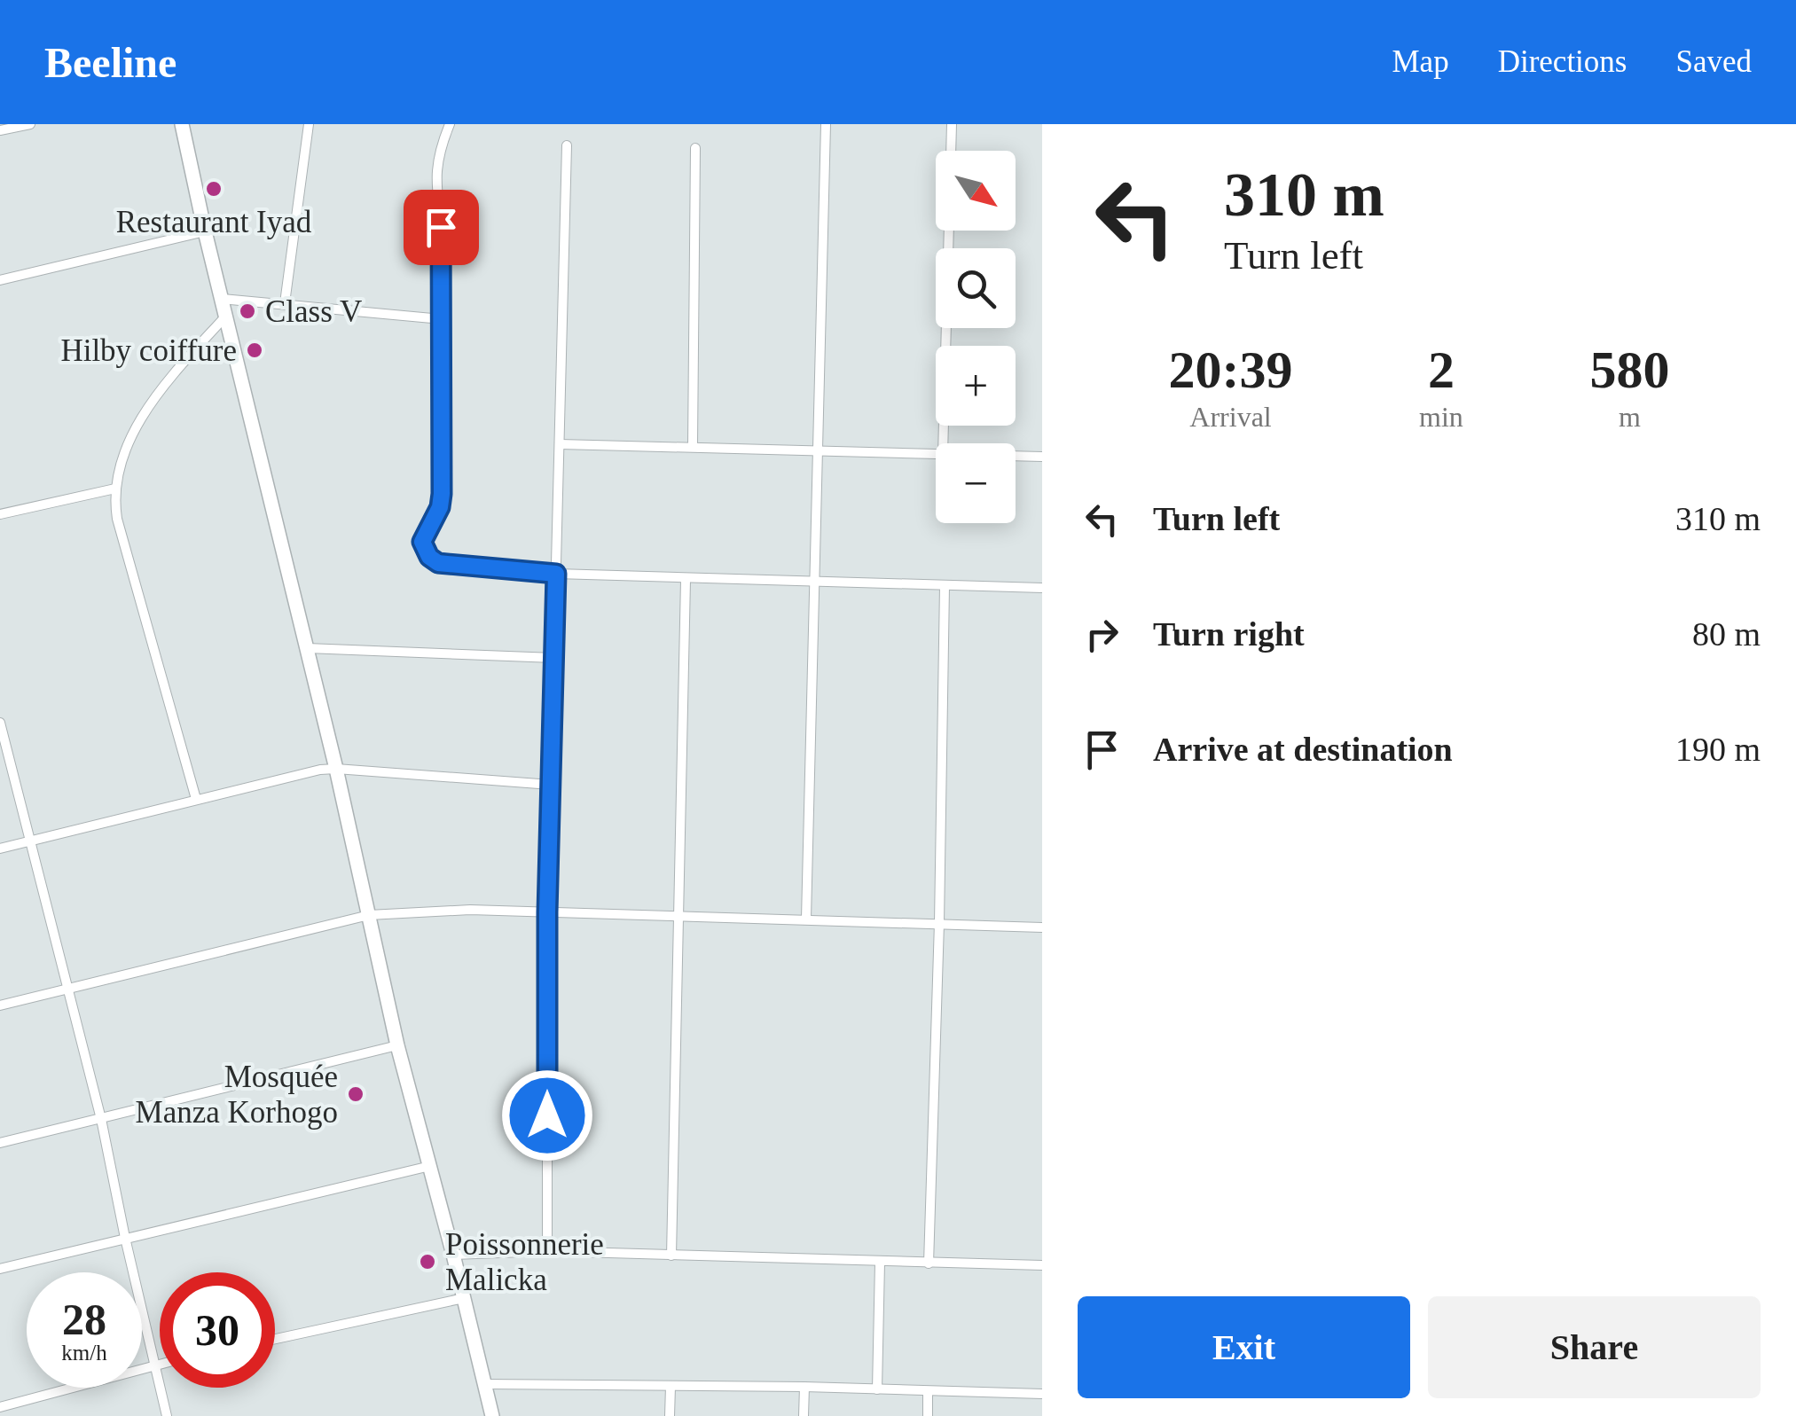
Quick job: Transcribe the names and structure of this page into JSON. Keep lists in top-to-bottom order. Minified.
{"places":["Restaurant Iyad","Class V","Hilby coiffure","Mosquée Manza Korhogo","Poissonnerie Malicka"],"north":"bottom right","page":{"header":"Beeline","nav":["Map","Directions","Saved"],"turn":["310 m","Turn left"],"map_buttons":["+","−"],"eta":["20:39","Arrival","2","min","580","m"],"list":[{"name":"Turn left","value":"310 m"},{"name":"Turn right","value":"80 m"},{"name":"Arrive at destination","value":"190 m"}],"speed":"28 km/h","limit":"30","buttons":["Exit","Share"]}}
